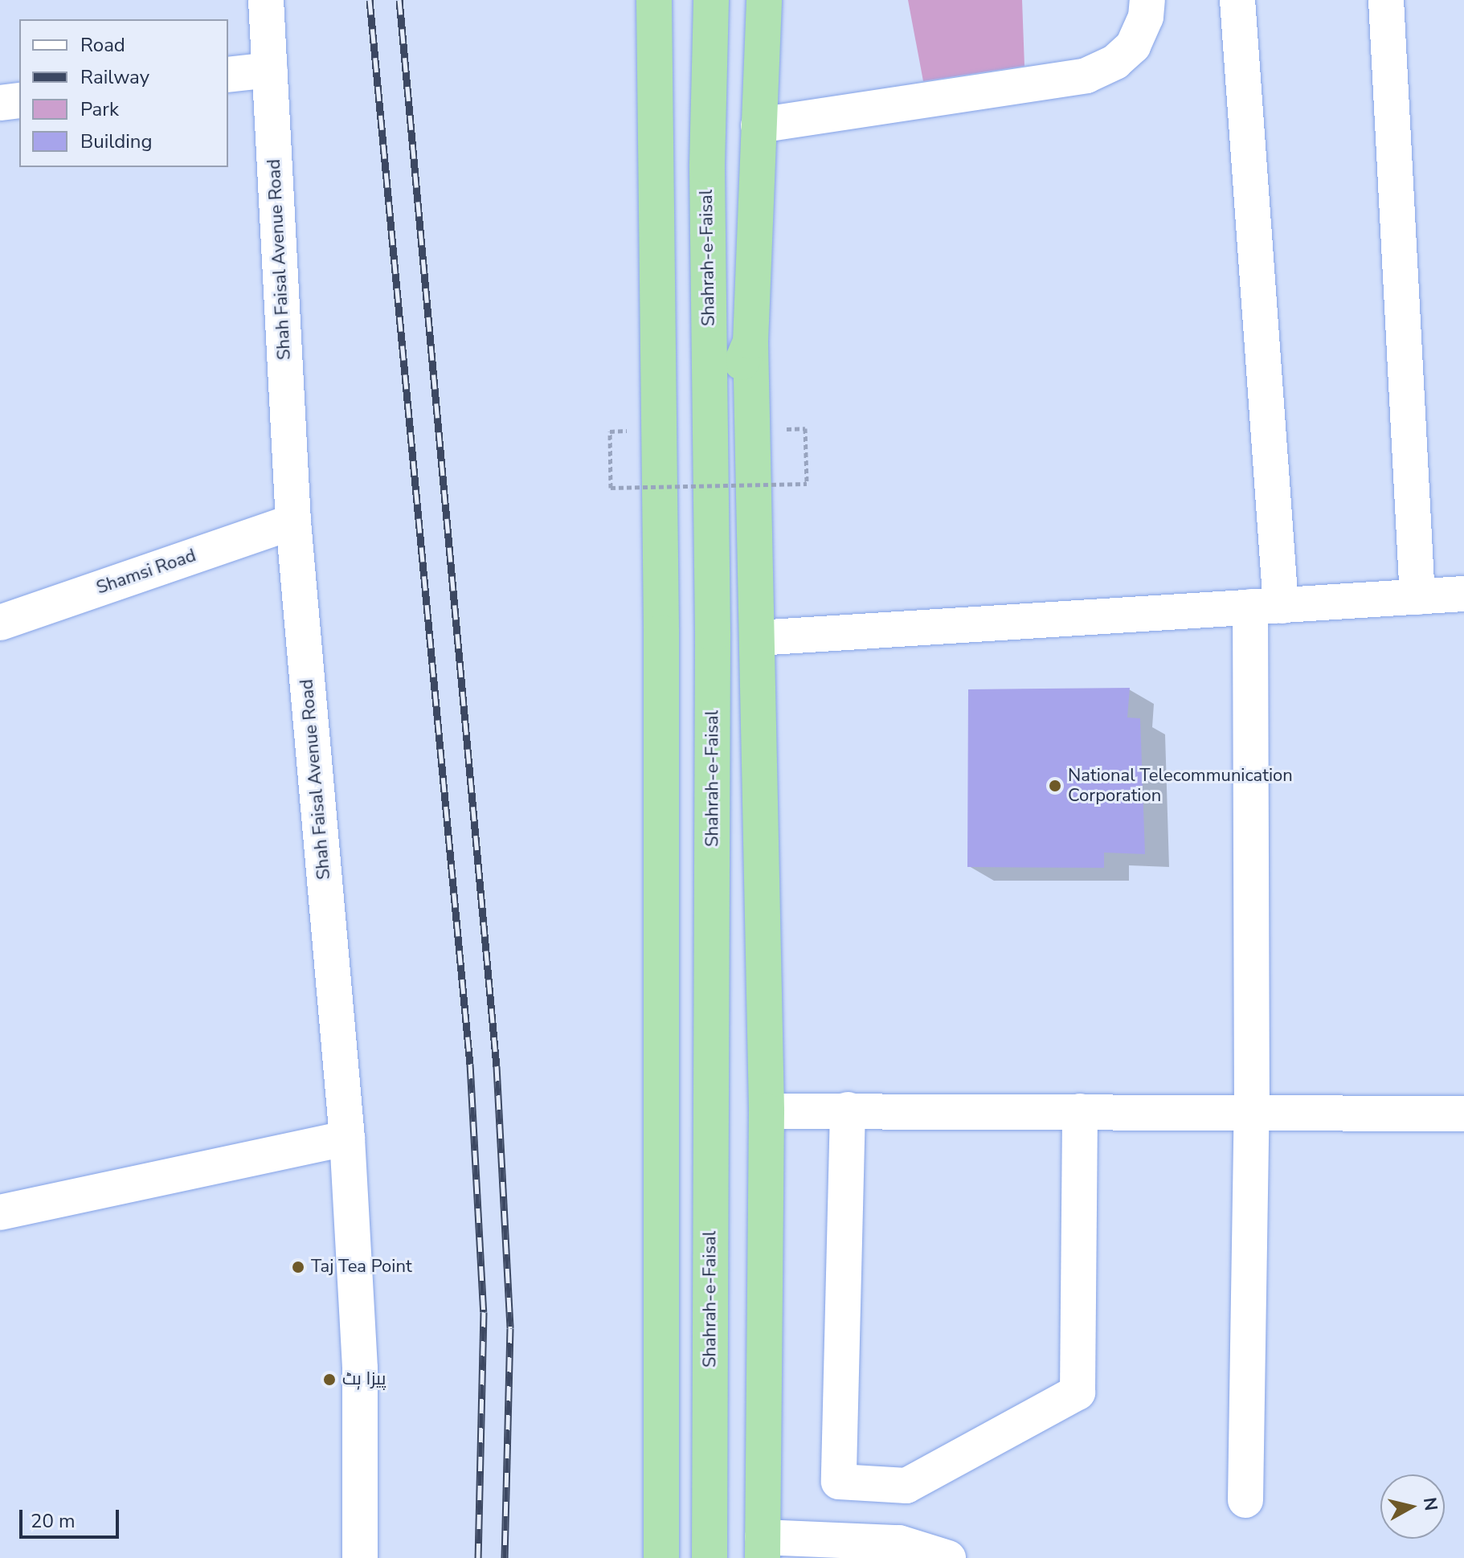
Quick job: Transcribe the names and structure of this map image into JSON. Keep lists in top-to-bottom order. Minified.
{"streets":{"highway":["Shahrah-e-Faisal"],"street":["Shah Faisal Avenue Road","Shamsi Road"]},"crossings":[["Shah Faisal Avenue Road","Shamsi Road"]],"places":["National Telecommunication Corporation","Taj Tea Point","پیزا ہٹ"],"legend":["Road","Railway","Park","Building"],"scale_bar":"20 m","north":"right"}
